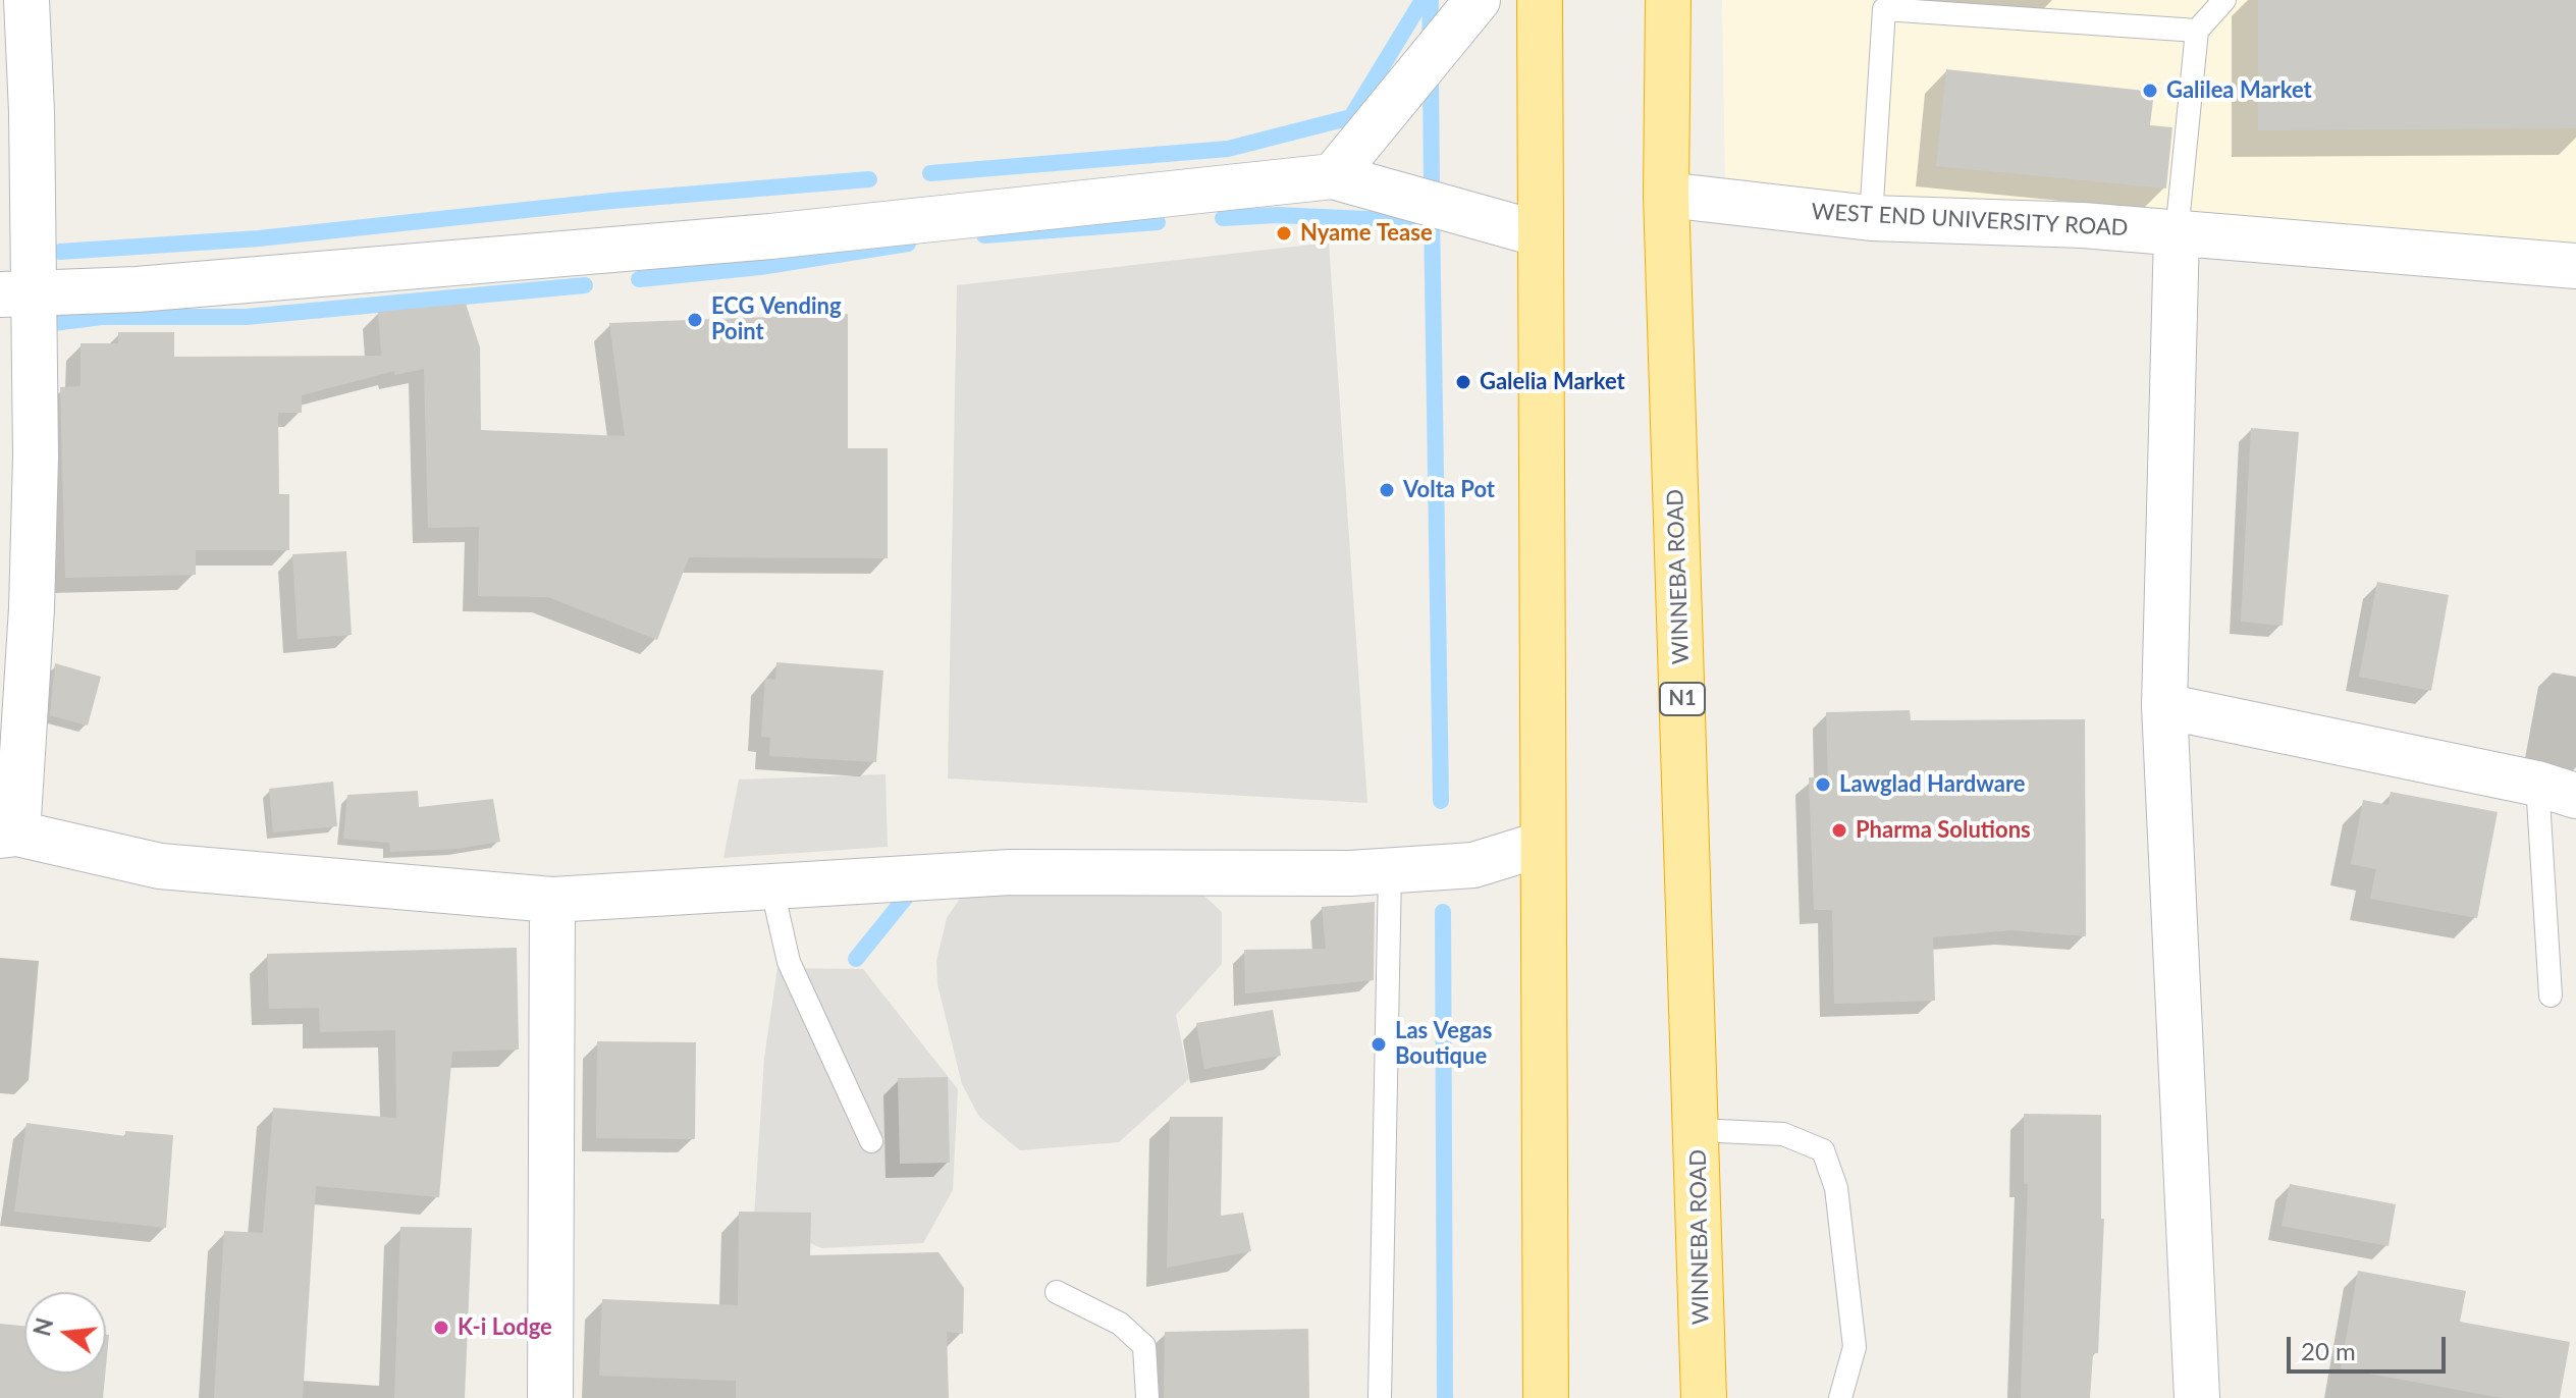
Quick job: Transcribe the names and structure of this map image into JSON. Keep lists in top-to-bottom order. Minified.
{"streets":{"highway":["WINNEBA ROAD","N1"],"street":["WEST END UNIVERSITY ROAD"]},"crossings":[["WEST END UNIVERSITY ROAD","WINNEBA ROAD"]],"places":["Galilea Market","Nyame Tease","ECG Vending Point","Galelia Market","Volta Pot","Lawglad Hardware","Pharma Solutions","Las Vegas Boutique","K-i Lodge"],"scale_bar":"20 m","north":"left"}
